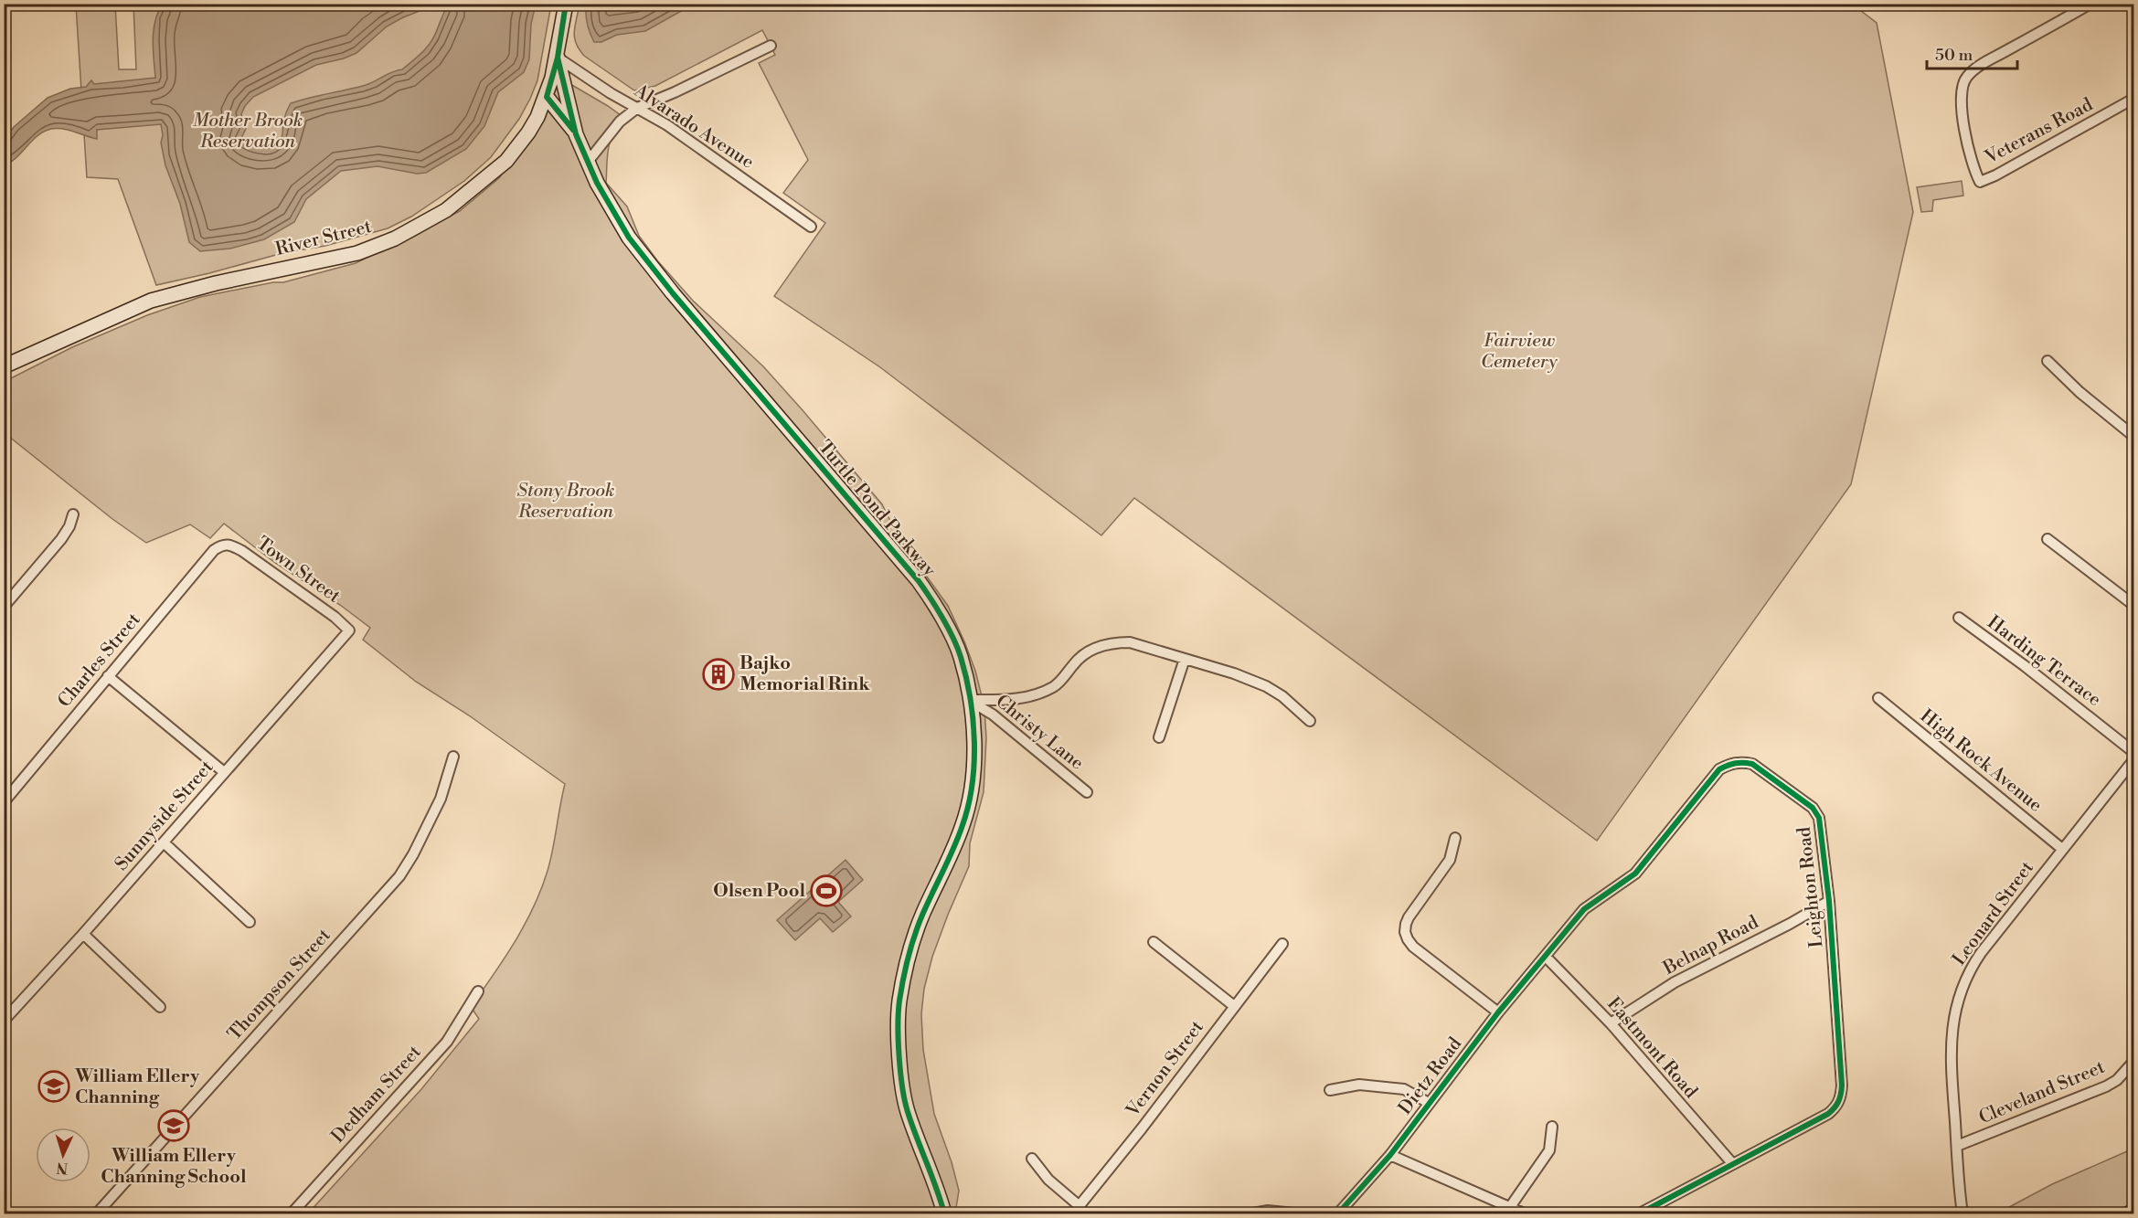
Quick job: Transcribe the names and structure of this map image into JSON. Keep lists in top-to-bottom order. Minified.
{"streets":{"main road":["River Street","Turtle Pond Parkway"],"street":["Alvarado Avenue","Veterans Road","Town Street","Charles Street","Harding Terrace","Christy Lane","High Rock Avenue","Sunnyside Street","Leighton Road","Leonard Street","Belnap Road","Thompson Street","Eastmont Road","Vernon Street","Dietz Road","Cleveland Street","Dedham Street"]},"crossings":[["Alvarado Avenue","River Street"],["Alvarado Avenue","Turtle Pond Parkway"],["River Street","Turtle Pond Parkway"],["Turtle Pond Parkway","Christy Lane"],["Town Street","Charles Street"],["Town Street","Sunnyside Street"],["High Rock Avenue","Leonard Street"],["Leighton Road","Belnap Road"],["Leighton Road","Eastmont Road"],["Leighton Road","Dietz Road"],["Leonard Street","Cleveland Street"],["Belnap Road","Eastmont Road"],["Eastmont Road","Dietz Road"]],"parks":["Mother Brook Reservation","Fairview Cemetery","Stony Brook Reservation"],"places":{"building":["Bajko Memorial Rink"],"sports":["Olsen Pool"],"school or university":["William Ellery Channing","William Ellery Channing School"]},"scale_bar":"50 m","north":"bottom"}
